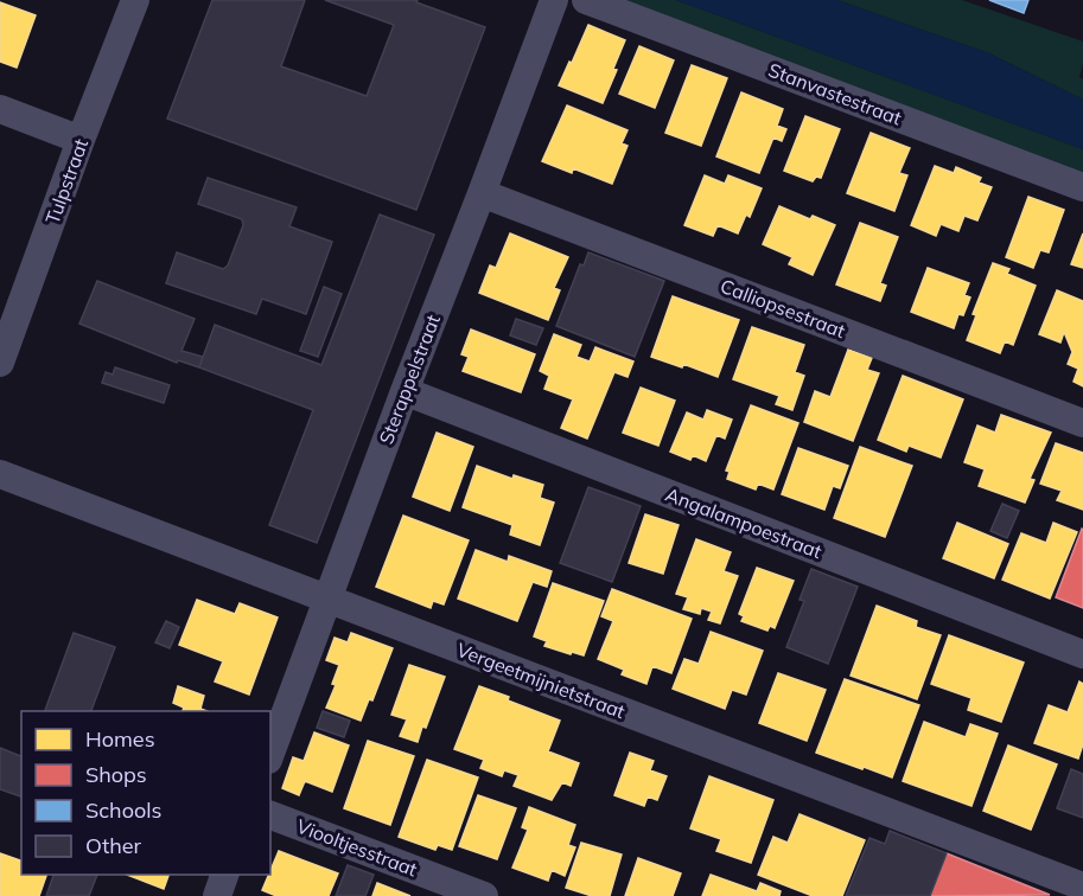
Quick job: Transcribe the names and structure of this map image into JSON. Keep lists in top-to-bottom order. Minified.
{"streets":{"street":["Stanvastestraat","Tulpstraat","Calliopsestraat","Sterappelstraat","Angalampoestraat","Vergeetmijnietstraat","Viooltjesstraat"]},"crossings":[["Calliopsestraat","Sterappelstraat"],["Sterappelstraat","Angalampoestraat"],["Sterappelstraat","Vergeetmijnietstraat"]],"legend":["Homes","Shops","Schools","Other"]}
